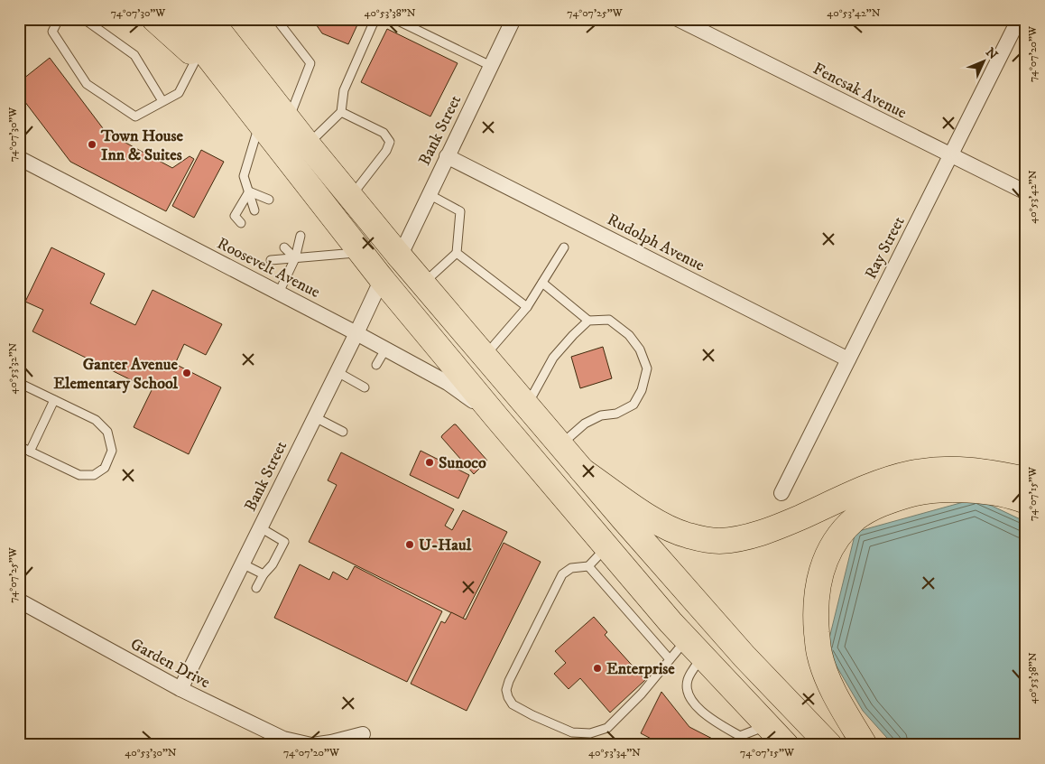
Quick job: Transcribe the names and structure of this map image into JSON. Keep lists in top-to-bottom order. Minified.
{"streets":{"street":["Fencsak Avenue","Bank Street","Rudolph Avenue","Ray Street","Roosevelt Avenue","Garden Drive"]},"crossings":[["Fencsak Avenue","Ray Street"],["Bank Street","Rudolph Avenue"],["Bank Street","Roosevelt Avenue"],["Bank Street","Garden Drive"],["Rudolph Avenue","Ray Street"]],"places":["Town House Inn & Suites","Ganter Avenue Elementary School","Sunoco","U-Haul","Enterprise"],"north":"top right","coordinates":["74°07'30\"W","40°53'38\"N","74°07'25\"W","40°53'42\"N","74°07'20\"W","40°53'32\"N","74°07'15\"W","40°53'30\"N","40°53'34\"N"]}
